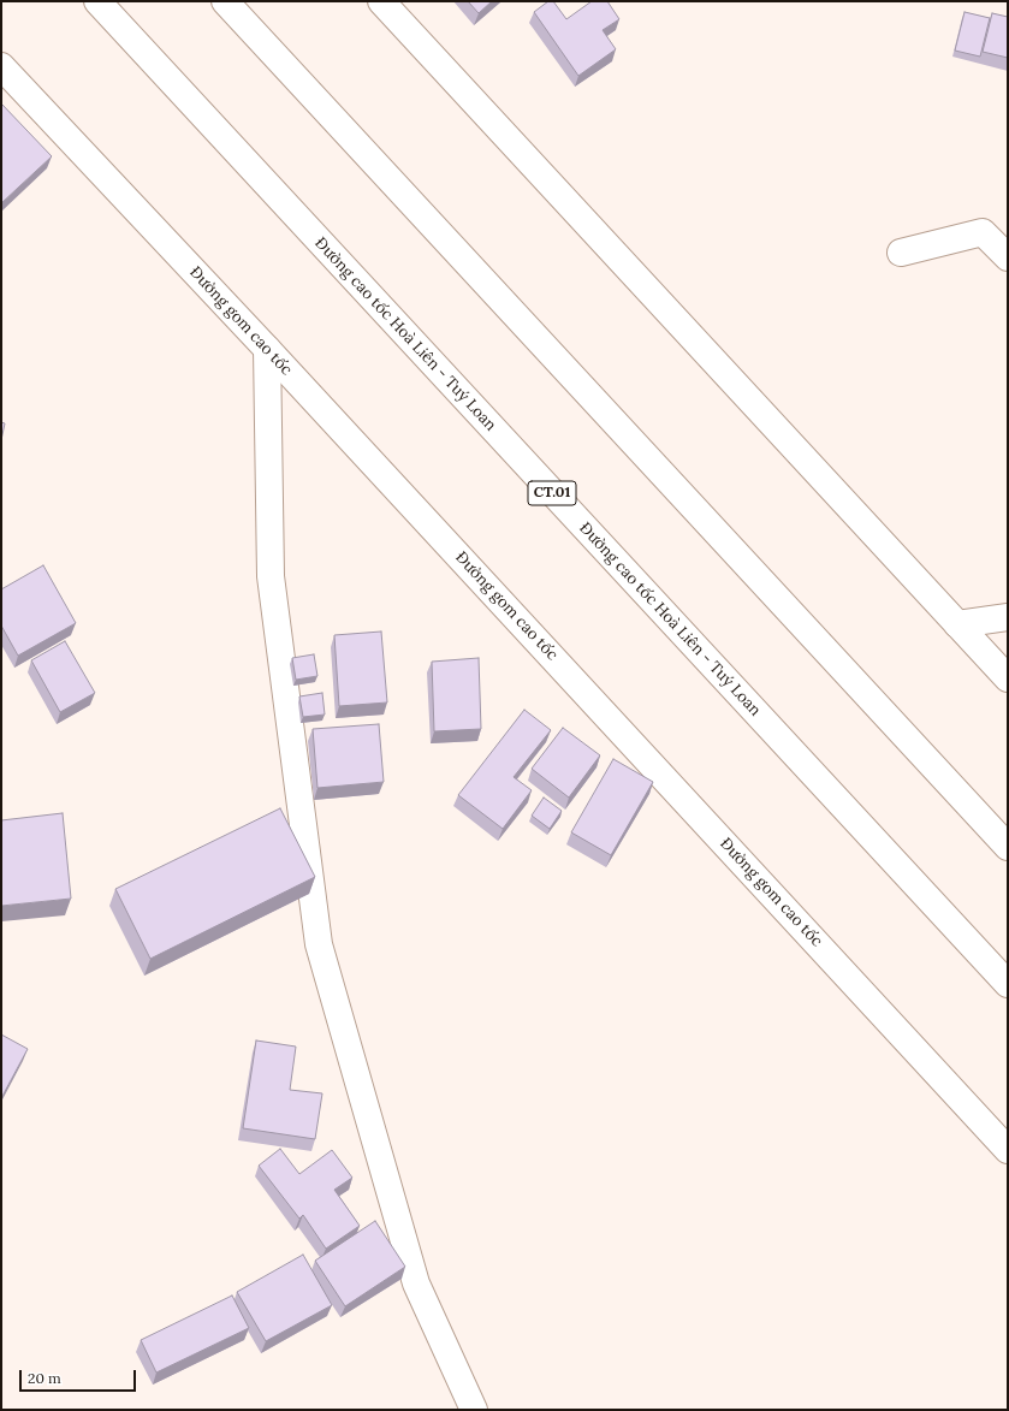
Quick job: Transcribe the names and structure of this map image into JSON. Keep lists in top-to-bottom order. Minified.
{"streets":{"main road":["Đường gom cao tốc","Đường cao tốc Hoà Liên - Tuý Loan","CT.01"]},"scale_bar":"20 m"}
